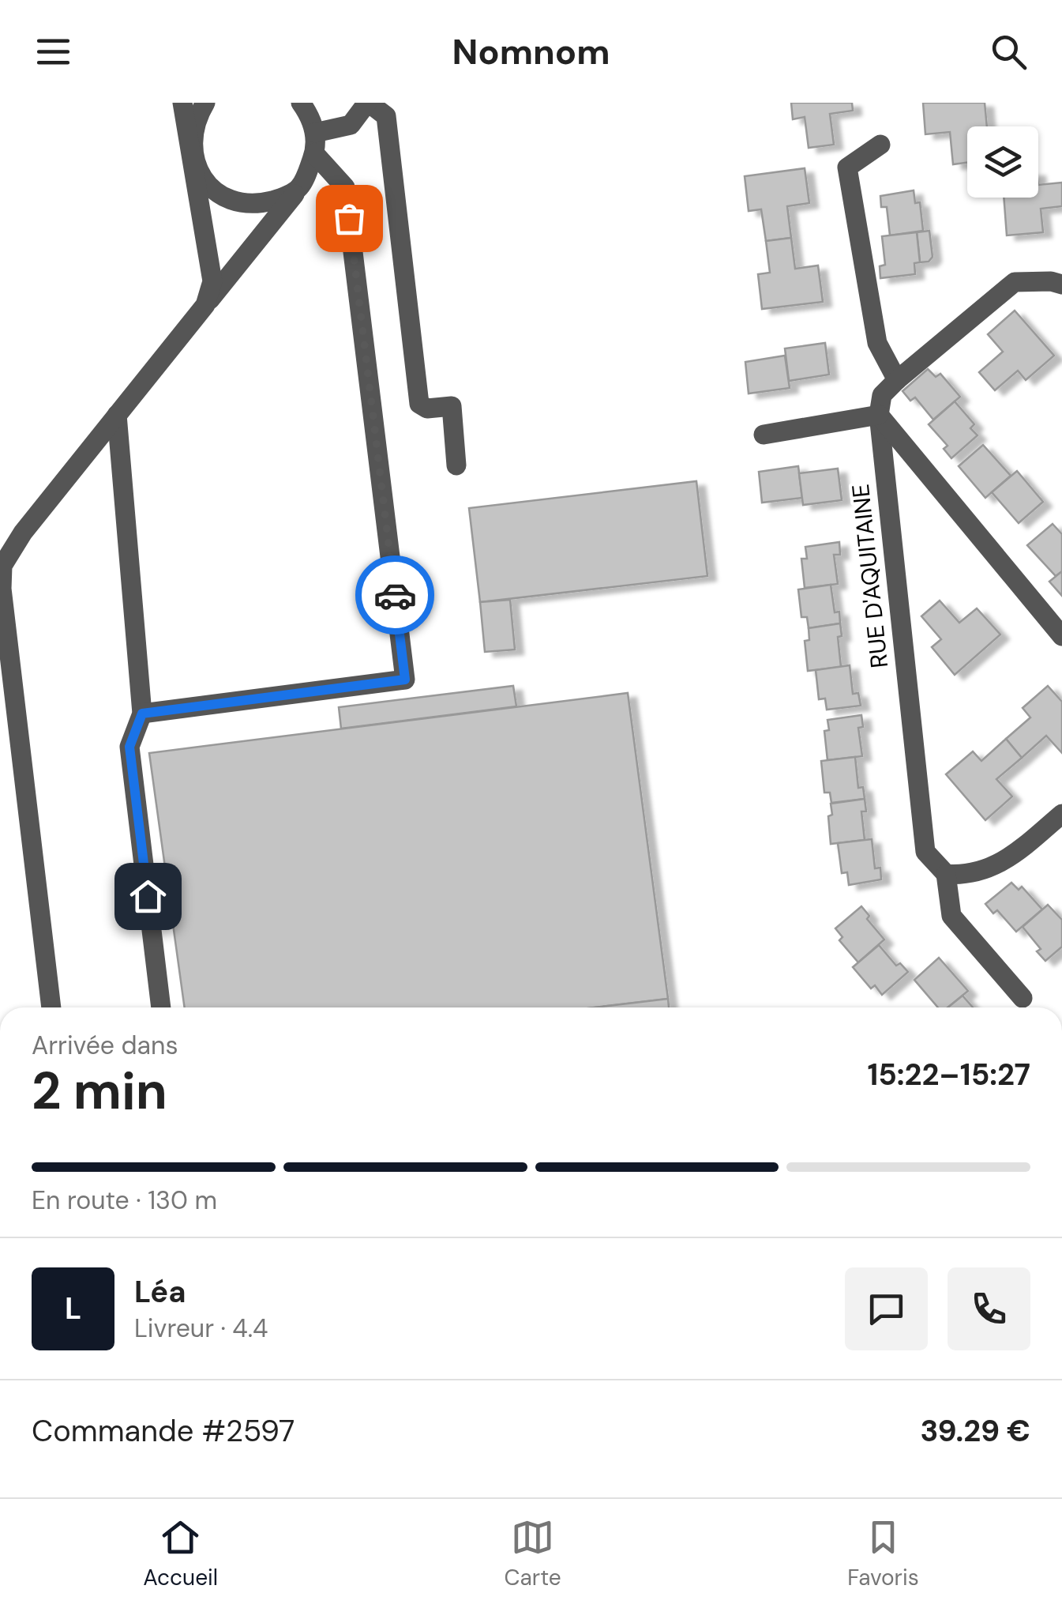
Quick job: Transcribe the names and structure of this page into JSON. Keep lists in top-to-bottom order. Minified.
{"streets":{"street":["RUE D'AQUITAINE"]},"page":{"header":"Nomnom","heading":["2 min","Arrivée dans","15:22–15:27"],"panel":["Léa","Livreur · 4.4","Commande #2597","39.29 €"],"bar":"En route · 130 m","round":"L","tabs":["Accueil","Carte","Favoris"]}}
